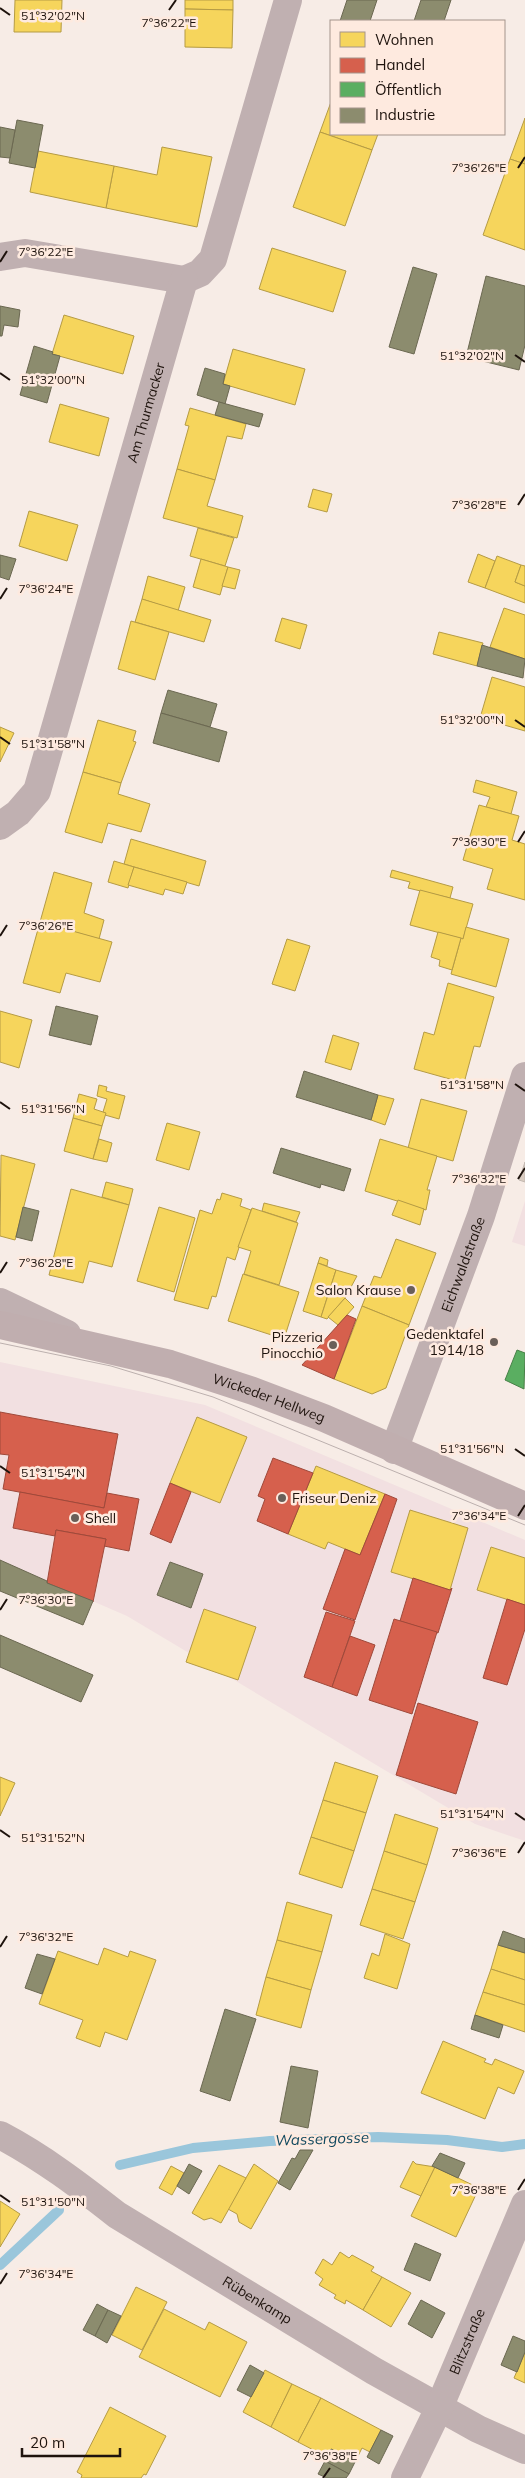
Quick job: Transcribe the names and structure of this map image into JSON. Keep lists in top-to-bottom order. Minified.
{"streets":{"main road":["Wickeder Hellweg"],"street":["Am Thurmacker","Eichwaldstraße","Rübenkamp","Blitzstraße"]},"crossings":[["Eichwaldstraße","Wickeder Hellweg"],["Rübenkamp","Blitzstraße"]],"water":["Wassergosse"],"places":["Salon Krause","Gedenktafel 1914/18","Pizzeria Pinocchio","Friseur Deniz","Shell"],"legend":["Wohnen","Handel","Öffentlich","Industrie"],"scale_bar":"20 m","coordinates":["51°32'02\"N","7°36'22\"E","7°36'26\"E","51°32'00\"N","7°36'28\"E","7°36'24\"E","51°31'58\"N","7°36'30\"E","51°31'56\"N","7°36'32\"E","51°31'54\"N","7°36'34\"E","51°31'52\"N","7°36'36\"E","7°36'38\"E","51°31'50\"N"]}
